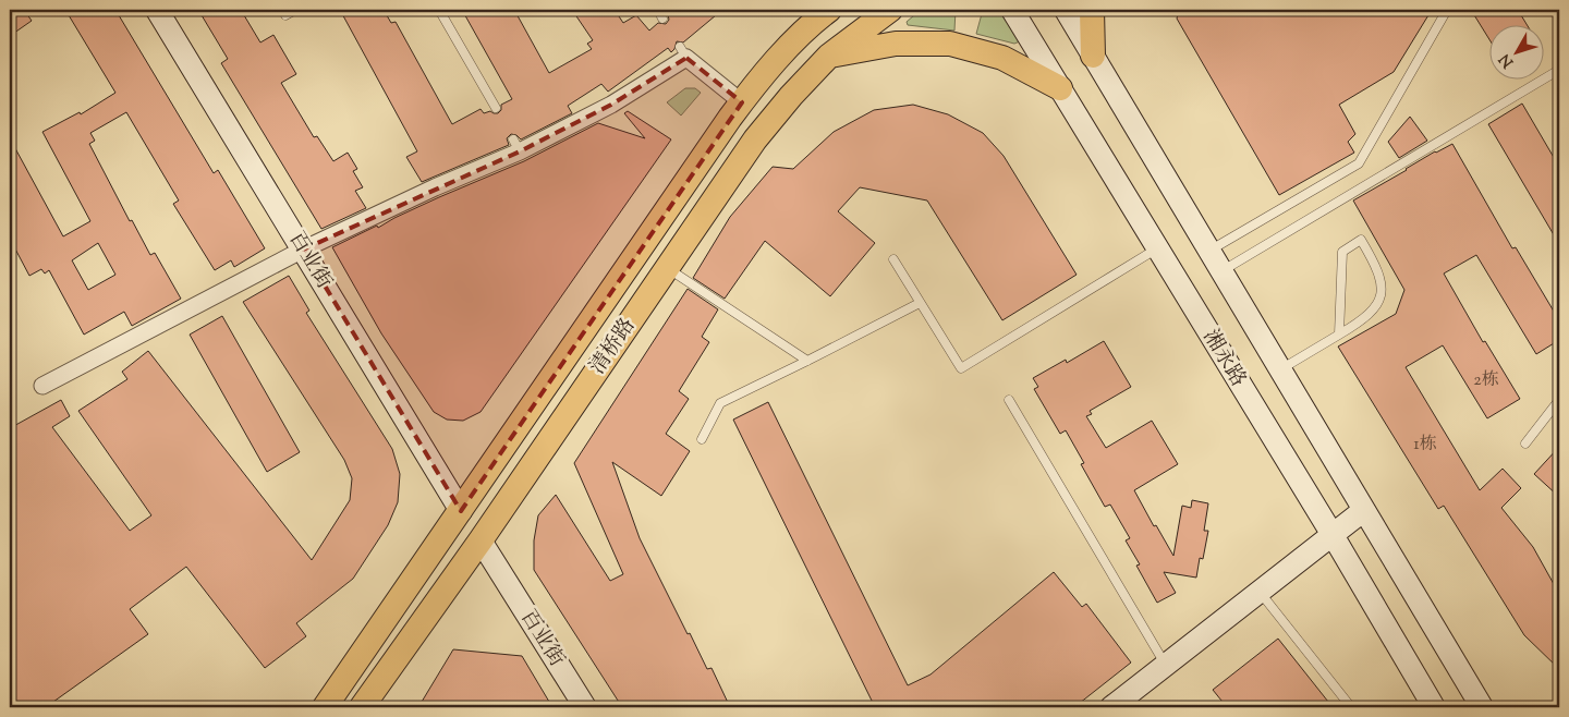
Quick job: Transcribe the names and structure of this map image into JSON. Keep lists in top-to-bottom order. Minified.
{"streets":{"main road":["百业街","清桥路","湘永路"]},"crossings":[["百业街","清桥路"]],"house_numbers":["2栋","1栋"],"north":"bottom left"}
